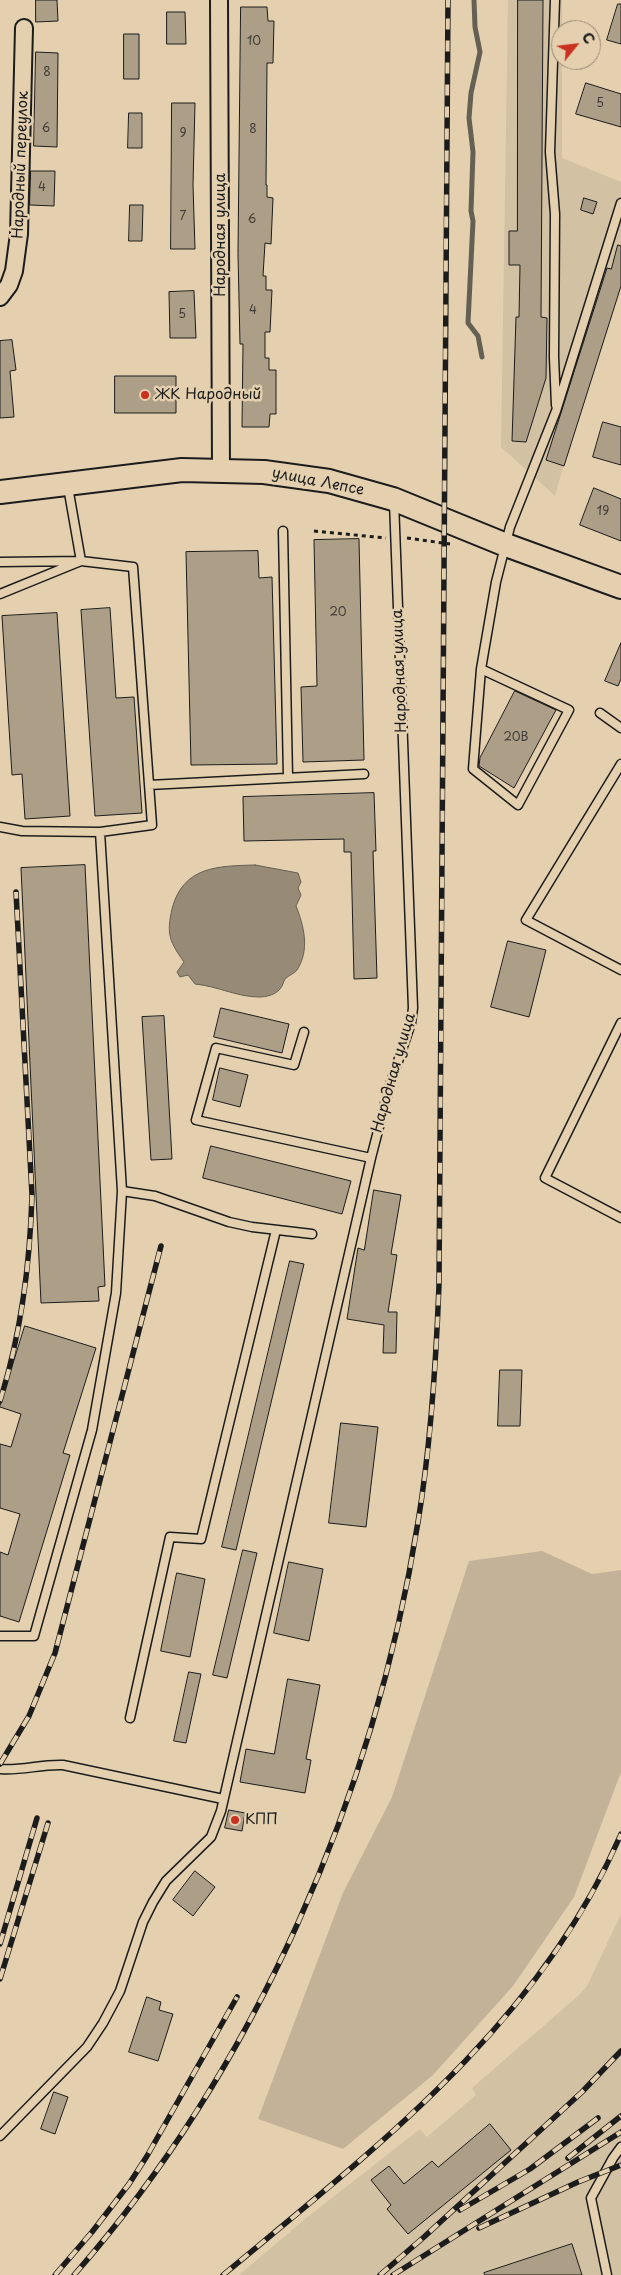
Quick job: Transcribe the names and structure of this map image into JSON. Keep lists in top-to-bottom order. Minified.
{"streets":{"main road":["улица Лепсе"],"street":["Народный переулок","Народная улица"]},"crossings":[["Народная улица","улица Лепсе"]],"places":["ЖК Народный","КПП"],"house_numbers":["10","8","5","6","8","9","4","7","6","4","5","19","20","20В"],"north":"top right"}
